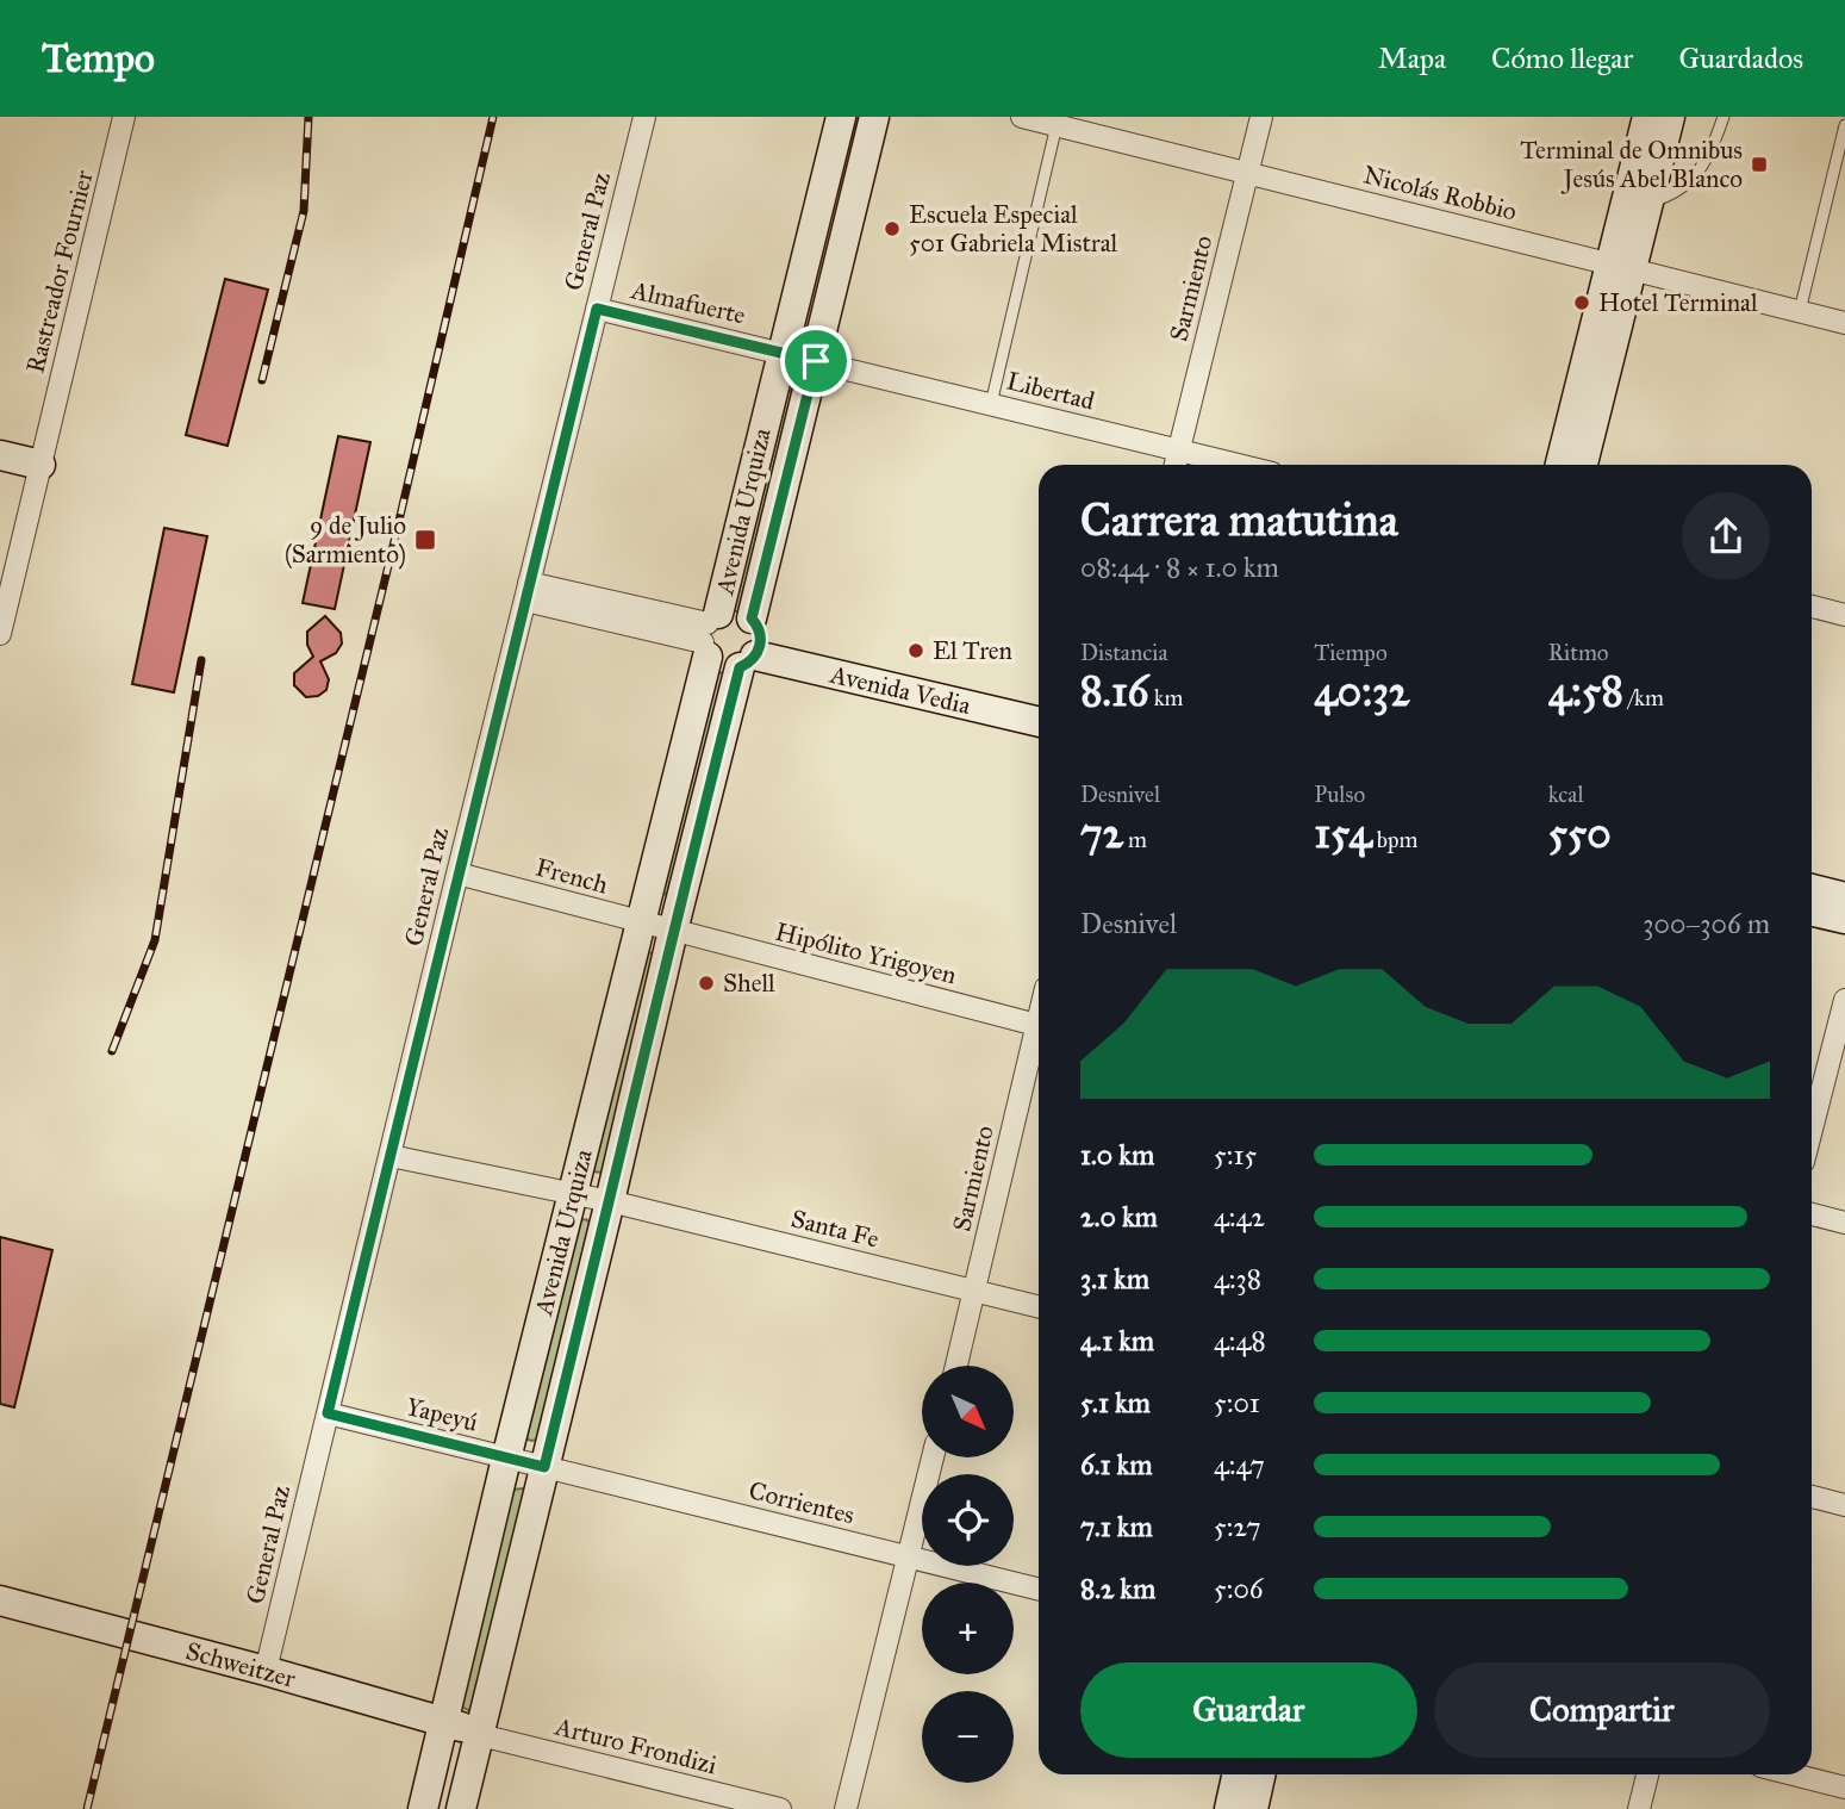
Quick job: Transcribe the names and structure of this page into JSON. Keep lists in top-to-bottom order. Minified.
{"streets":{"main road":["Avenida Urquiza","Avenida Vedia","Schweitzer"],"street":["Nicolás Robbio","General Paz","Rastreador Fournier","Sarmiento","Almafuerte","Libertad","French","Hipólito Yrigoyen","Santa Fe","Yapeyú","Corrientes","Arturo Frondizi"]},"crossings":[["Nicolás Robbio","Sarmiento"],["General Paz","Almafuerte"],["General Paz","French"],["General Paz","Santa Fe"],["General Paz","Yapeyú"],["General Paz","Schweitzer"],["Sarmiento","Libertad"],["Sarmiento","Santa Fe"],["Almafuerte","Libertad"],["Almafuerte","Avenida Urquiza"],["Libertad","Avenida Urquiza"],["Avenida Urquiza","Avenida Vedia"],["Avenida Urquiza","French"],["Avenida Urquiza","Hipólito Yrigoyen"],["Avenida Urquiza","Santa Fe"],["Avenida Urquiza","Yapeyú"],["Avenida Urquiza","Corrientes"],["Avenida Urquiza","Schweitzer"],["Avenida Urquiza","Arturo Frondizi"],["French","Hipólito Yrigoyen"],["Yapeyú","Corrientes"],["Schweitzer","Arturo Frondizi"]],"places":{"transit":["Terminal de Omnibus Jesús Abel Blanco","9 de Julio (Sarmiento)"],"other":["Escuela Especial 501 Gabriela Mistral","Hotel Terminal","El Tren","Shell"]},"north":"bottom right","page":{"header":"Tempo","nav":["Mapa","Cómo llegar","Guardados"],"heading":["Carrera matutina","08:44 · 8 × 1.0 km"],"stats":[["Distancia","8.16 km"],["Tiempo","40:32"],["Ritmo","4:58 /km"],["Desnivel","72 m"],["Pulso","154 bpm"],["kcal","550"]],"chart":["Desnivel","300–306 m"],"list":[{"name":"1.0 km","note":"5:15"},{"name":"2.0 km","note":"4:42"},{"name":"3.1 km","note":"4:38"},{"name":"4.1 km","note":"4:48"},{"name":"5.1 km","note":"5:01"},{"name":"6.1 km","note":"4:47"},{"name":"7.1 km","note":"5:27"},{"name":"8.2 km","note":"5:06"}],"map_buttons":["+","−"],"buttons":["Guardar","Compartir"]}}
